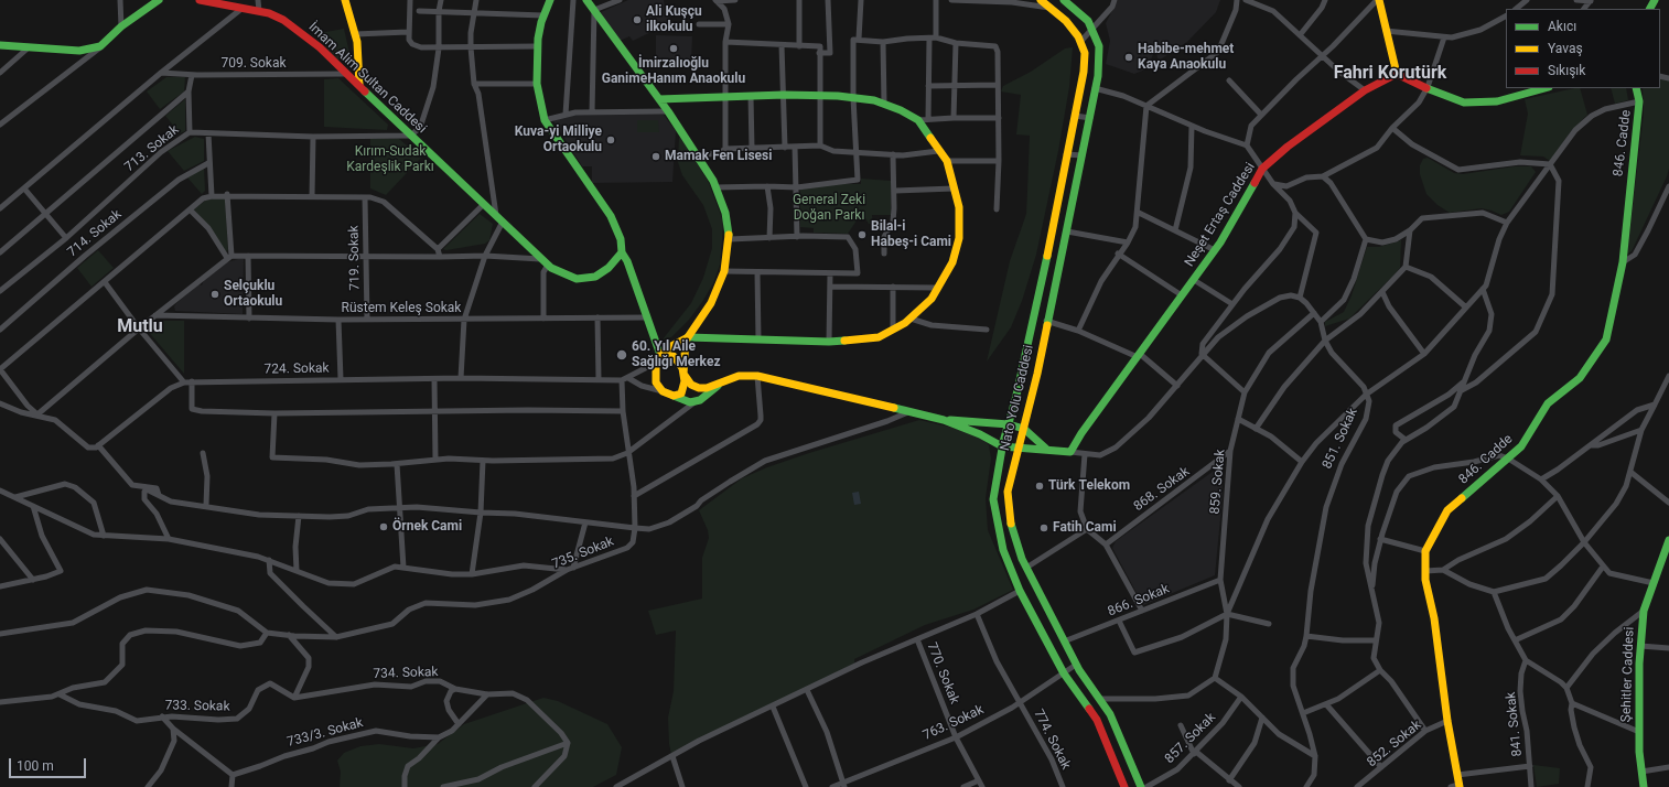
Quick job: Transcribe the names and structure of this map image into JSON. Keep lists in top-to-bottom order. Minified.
{"streets":{"street":["709. Sokak","İmam Alim Sultan Caddesi","846. Cadde","713. Sokak","Neşet Ertaş Caddesi","714. Sokak","719. Sokak","Rüstem Keleş Sokak","724. Sokak","Nato Yolu Caddesi","851. Sokak","859. Sokak","868. Sokak","735. Sokak","866. Sokak","734. Sokak","770. Sokak","Şehitler Caddesi","733. Sokak","763. Sokak","841. Sokak","733/3. Sokak","857. Sokak","774. Sokak","852. Sokak"]},"crossings":[["709. Sokak","İmam Alim Sultan Caddesi"],["İmam Alim Sultan Caddesi","713. Sokak"],["719. Sokak","Rüstem Keleş Sokak"],["Nato Yolu Caddesi","866. Sokak"],["Nato Yolu Caddesi","763. Sokak"],["851. Sokak","859. Sokak"],["859. Sokak","868. Sokak"],["859. Sokak","866. Sokak"],["734. Sokak","733. Sokak"],["770. Sokak","763. Sokak"],["763. Sokak","774. Sokak"]],"districts":["Fahri Korutürk","Mutlu"],"parks":["Kırım-Sudak Kardeşlik Parkı","General Zeki Doğan Parkı"],"places":["Ali Kuşçu ilkokulu","İmirzalıoğlu GanimeHanım Anaokulu","Habibe-mehmet Kaya Anaokulu","Kuva-yi Milliye Ortaokulu","Mamak Fen Lisesi","Bilal-i Habeş-i Cami","Selçuklu Ortaokulu","60. Yıl Aile Sağlığı Merkez","Türk Telekom","Örnek Cami","Fatih Cami"],"legend":["Akıcı","Yavaş","Sıkışık"],"scale_bar":"100 m"}
